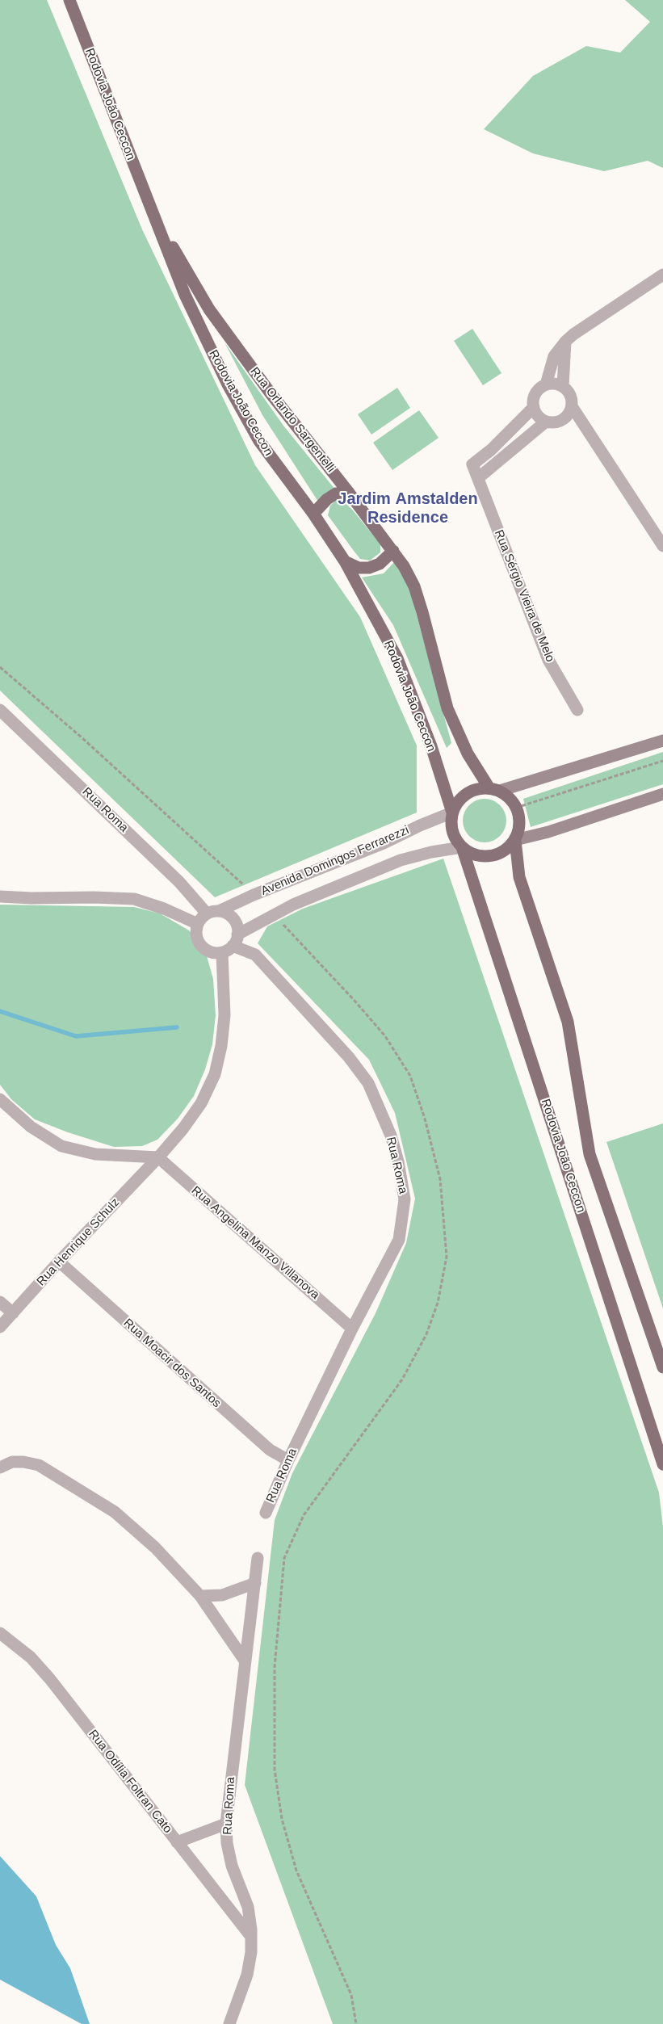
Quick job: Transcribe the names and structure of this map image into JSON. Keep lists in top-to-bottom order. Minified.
{"streets":{"main road":["Rodovia João Ceccon","Rua Orlando Sargentelli"],"street":["Rua Sérgio Vieira de Melo","Rua Roma","Avenida Domingos Ferrarezzi","Rua Henrique Schulz","Rua Angelina Manzo Villanova","Rua Moacir dos Santos","Rua Odília Foltran Cato"]},"crossings":[["Rodovia João Ceccon","Rua Orlando Sargentelli"],["Rodovia João Ceccon","Avenida Domingos Ferrarezzi"],["Rua Orlando Sargentelli","Avenida Domingos Ferrarezzi"],["Rua Roma","Avenida Domingos Ferrarezzi"],["Rua Roma","Rua Henrique Schulz"],["Rua Roma","Rua Angelina Manzo Villanova"],["Rua Roma","Rua Moacir dos Santos"],["Rua Roma","Rua Odília Foltran Cato"],["Avenida Domingos Ferrarezzi","Rua Henrique Schulz"],["Rua Henrique Schulz","Rua Angelina Manzo Villanova"],["Rua Henrique Schulz","Rua Moacir dos Santos"]],"districts":["Jardim Amstalden Residence"]}
